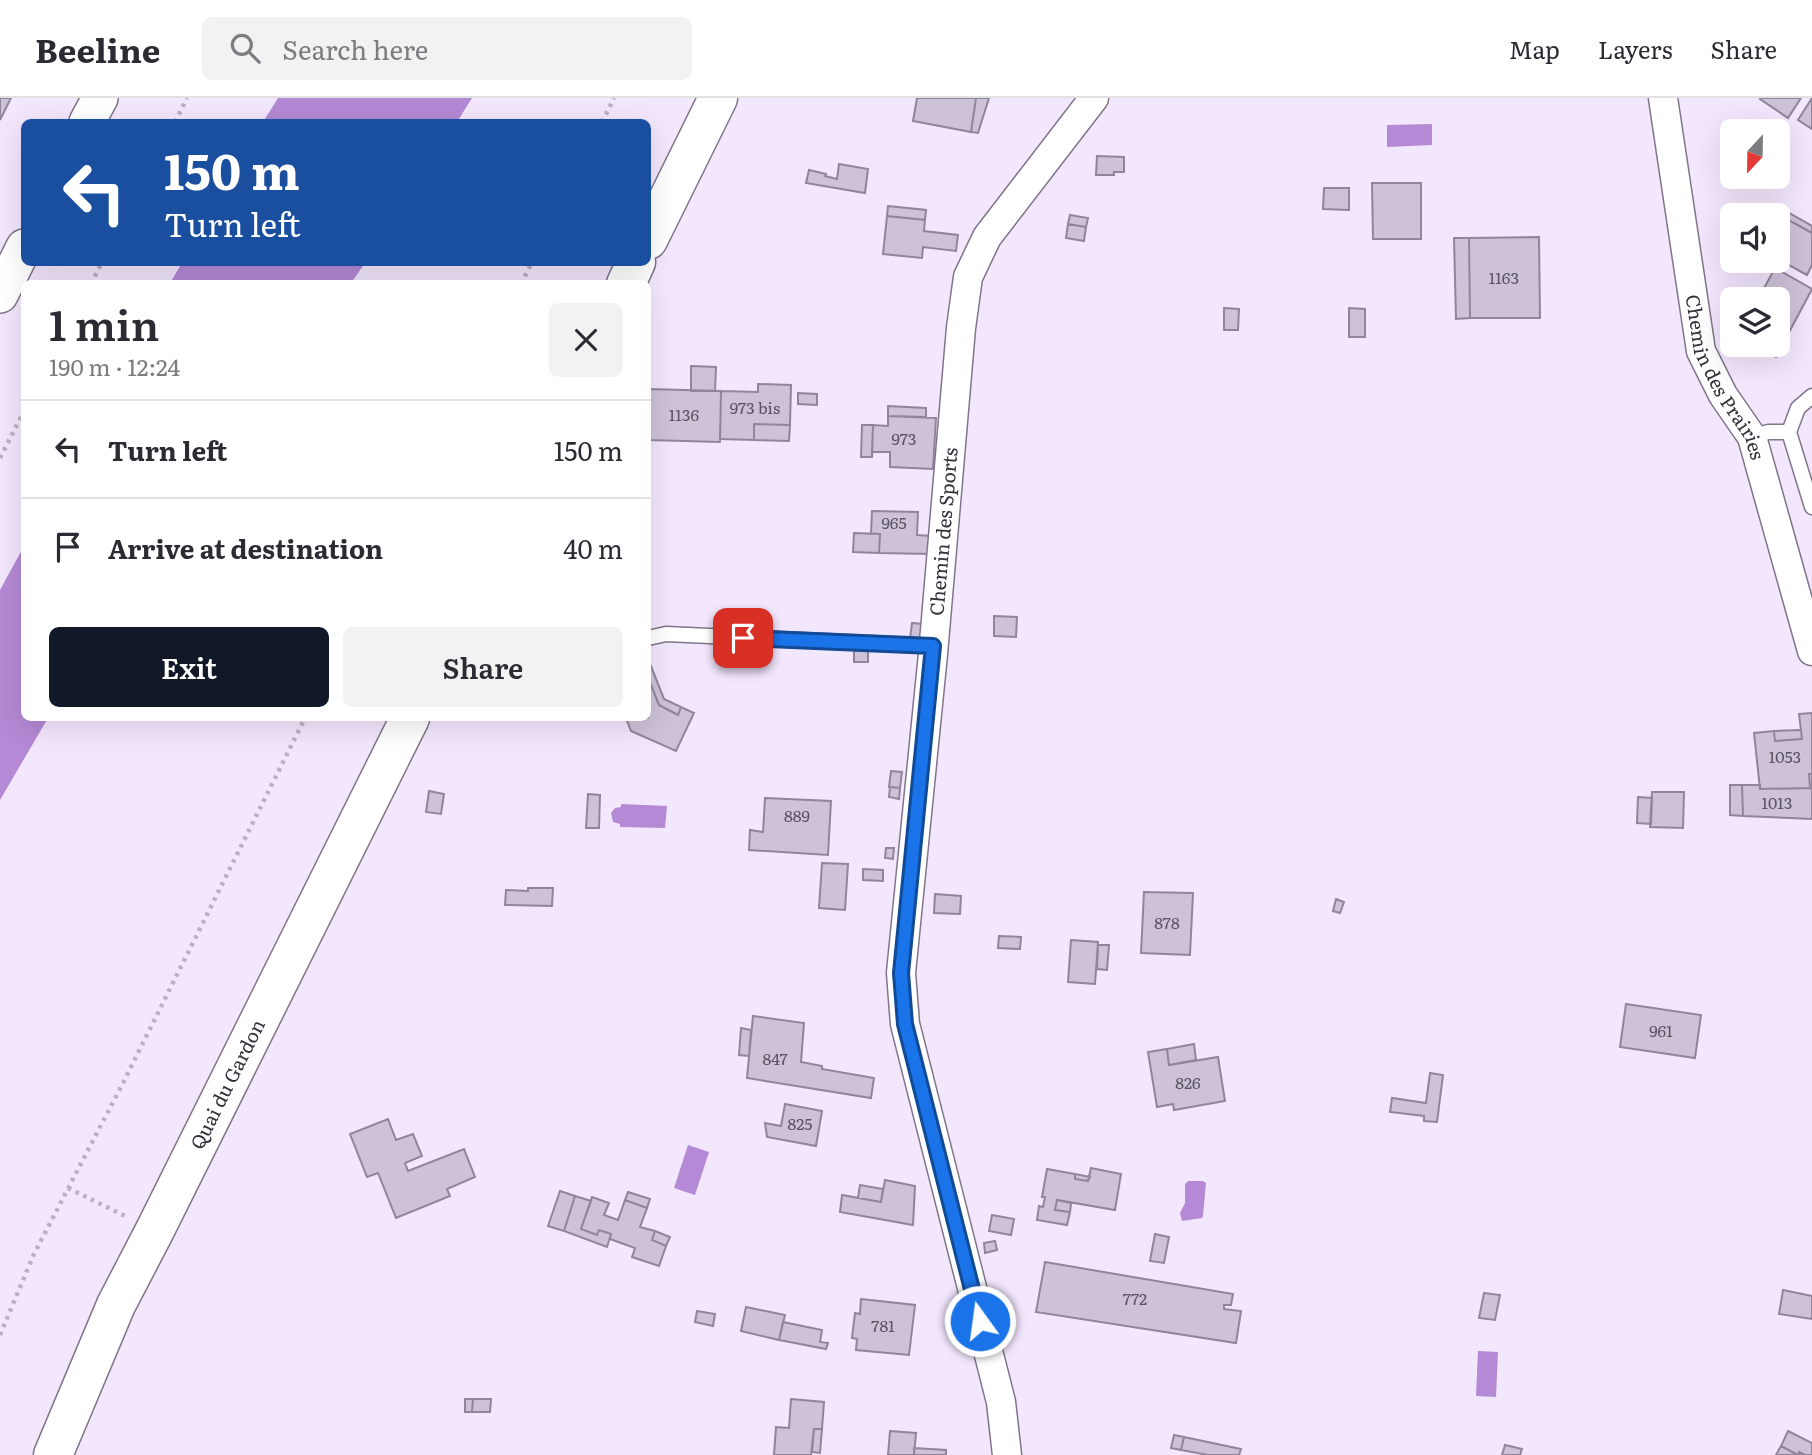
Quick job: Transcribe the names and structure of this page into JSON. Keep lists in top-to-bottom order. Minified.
{"streets":{"main road":["Quai du Gardon"],"street":["Chemin des Prairies","Chemin des Sports"]},"house_numbers":["1163","973 bis","1136","973","965","1053","1013","889","878","961","847","826","825","772","781"],"north":"bottom","page":{"header":"Beeline","search":"Search here","nav":["Map","Layers","Share"],"turn":["150 m","Turn left"],"heading":["1 min","190 m · 12:24"],"list":[{"name":"Turn left","value":"150 m"},{"name":"Arrive at destination","value":"40 m"}],"buttons":["Exit","Share"]}}
